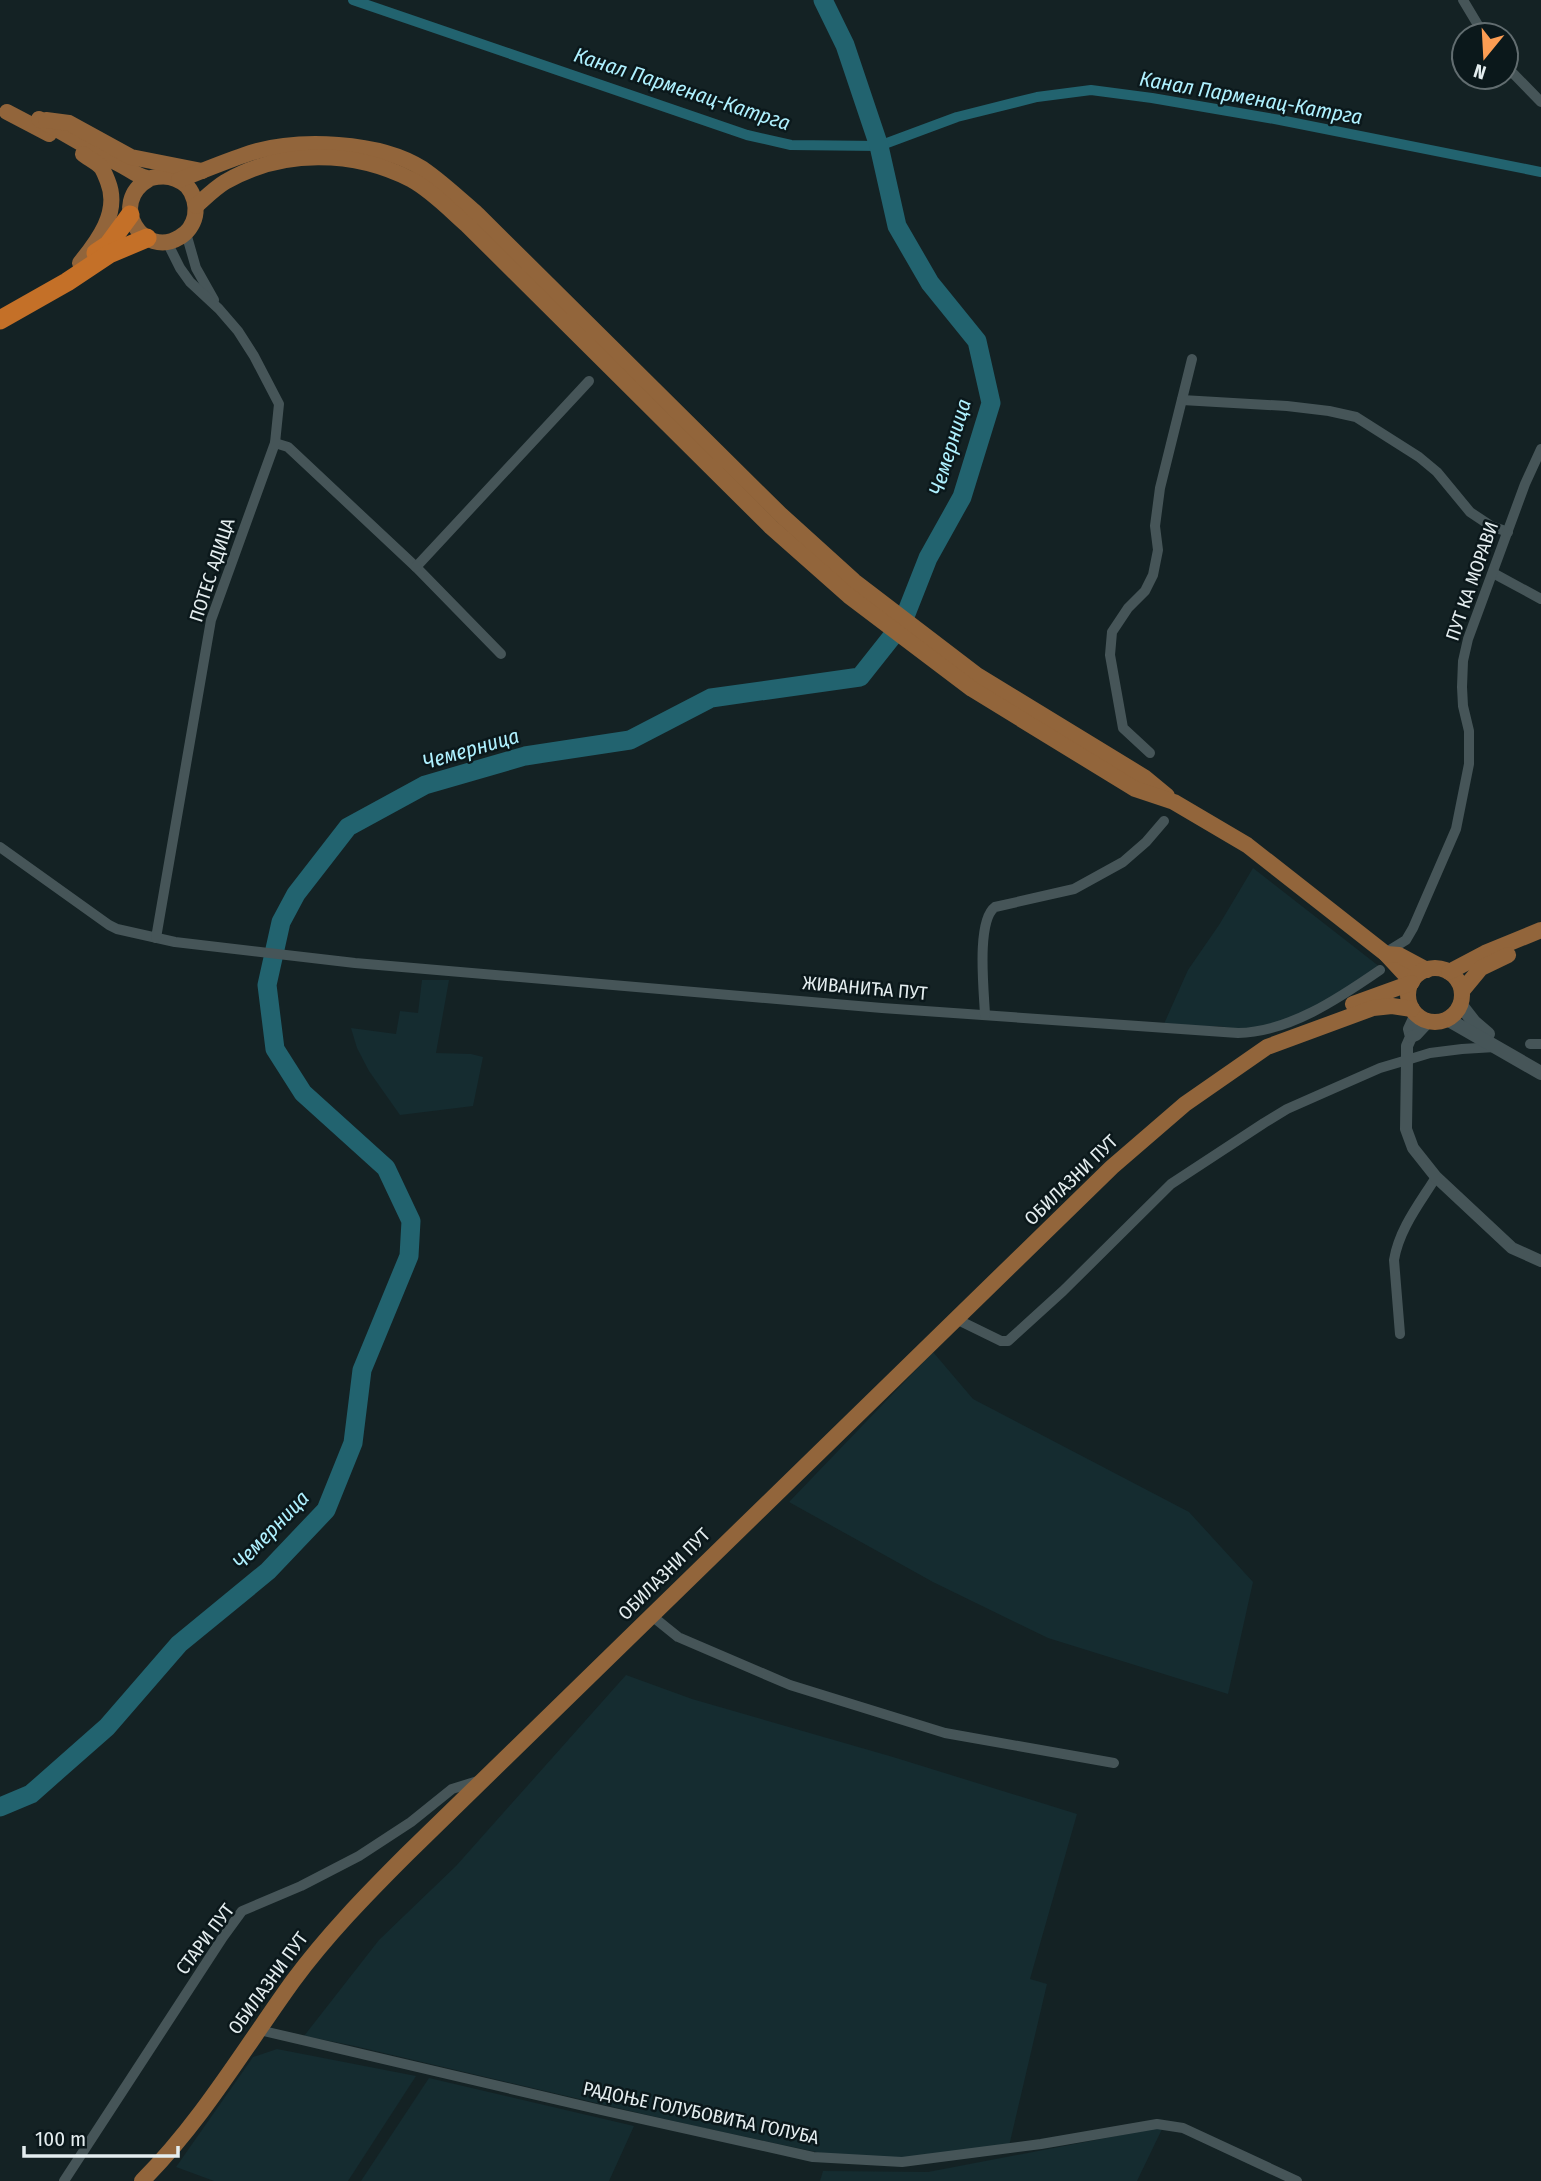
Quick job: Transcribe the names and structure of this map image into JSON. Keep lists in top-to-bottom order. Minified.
{"streets":{"main road":["ОБИЛАЗНИ ПУТ"],"street":["ПОТЕС АДИЦА","ПУТ КА МОРАВИ","ЖИВАНИЋА ПУТ","СТАРИ ПУТ","РАДОЊЕ ГОЛУБОВИЋА ГОЛУБА"]},"crossings":[["ПОТЕС АДИЦА","ЖИВАНИЋА ПУТ"],["ПУТ КА МОРАВИ","ЖИВАНИЋА ПУТ"],["ЖИВАНИЋА ПУТ","ОБИЛАЗНИ ПУТ"],["ОБИЛАЗНИ ПУТ","СТАРИ ПУТ"],["ОБИЛАЗНИ ПУТ","РАДОЊЕ ГОЛУБОВИЋА ГОЛУБА"]],"water":["Канал Парменац-Катрга","Чемерница"],"scale_bar":"100 m","north":"bottom"}
